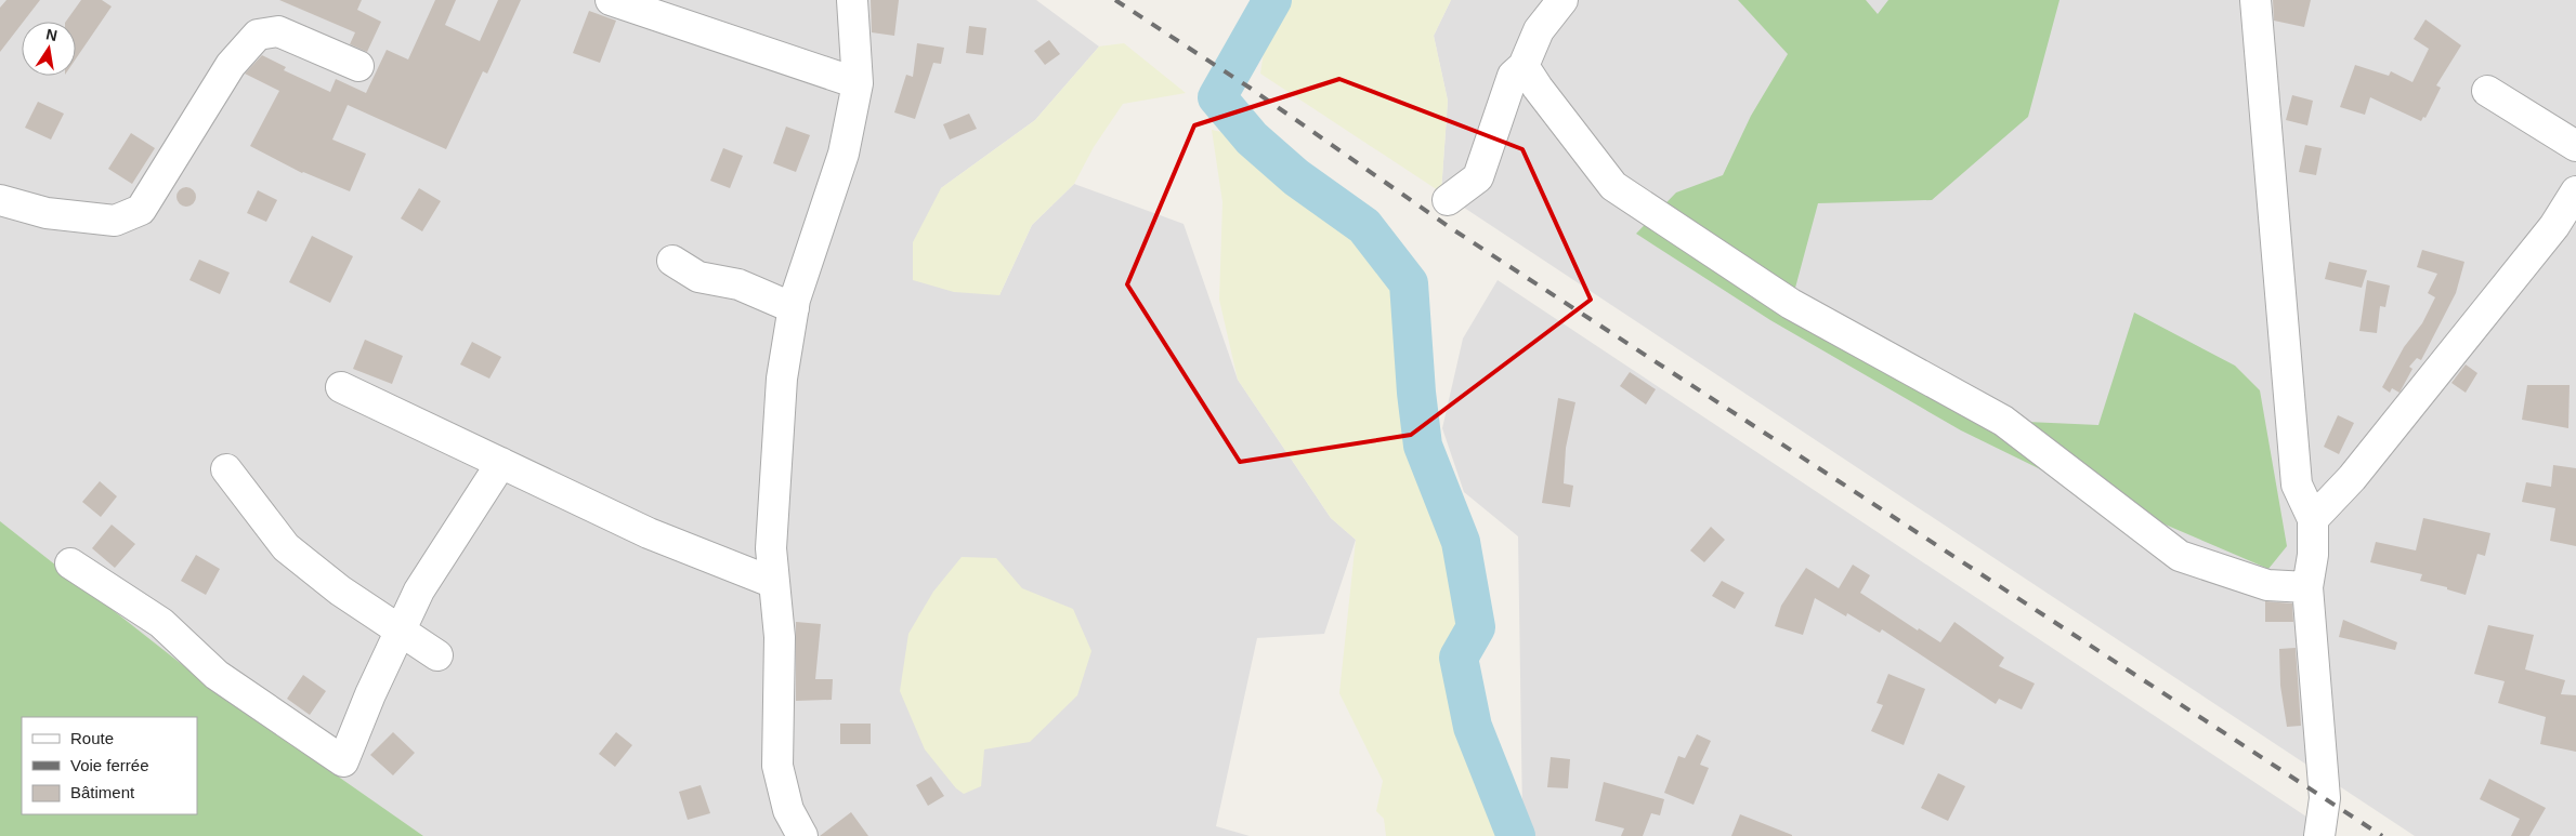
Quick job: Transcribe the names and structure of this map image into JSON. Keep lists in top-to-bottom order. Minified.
{"legend":["Route","Voie ferrée","Bâtiment"],"north":"top"}
